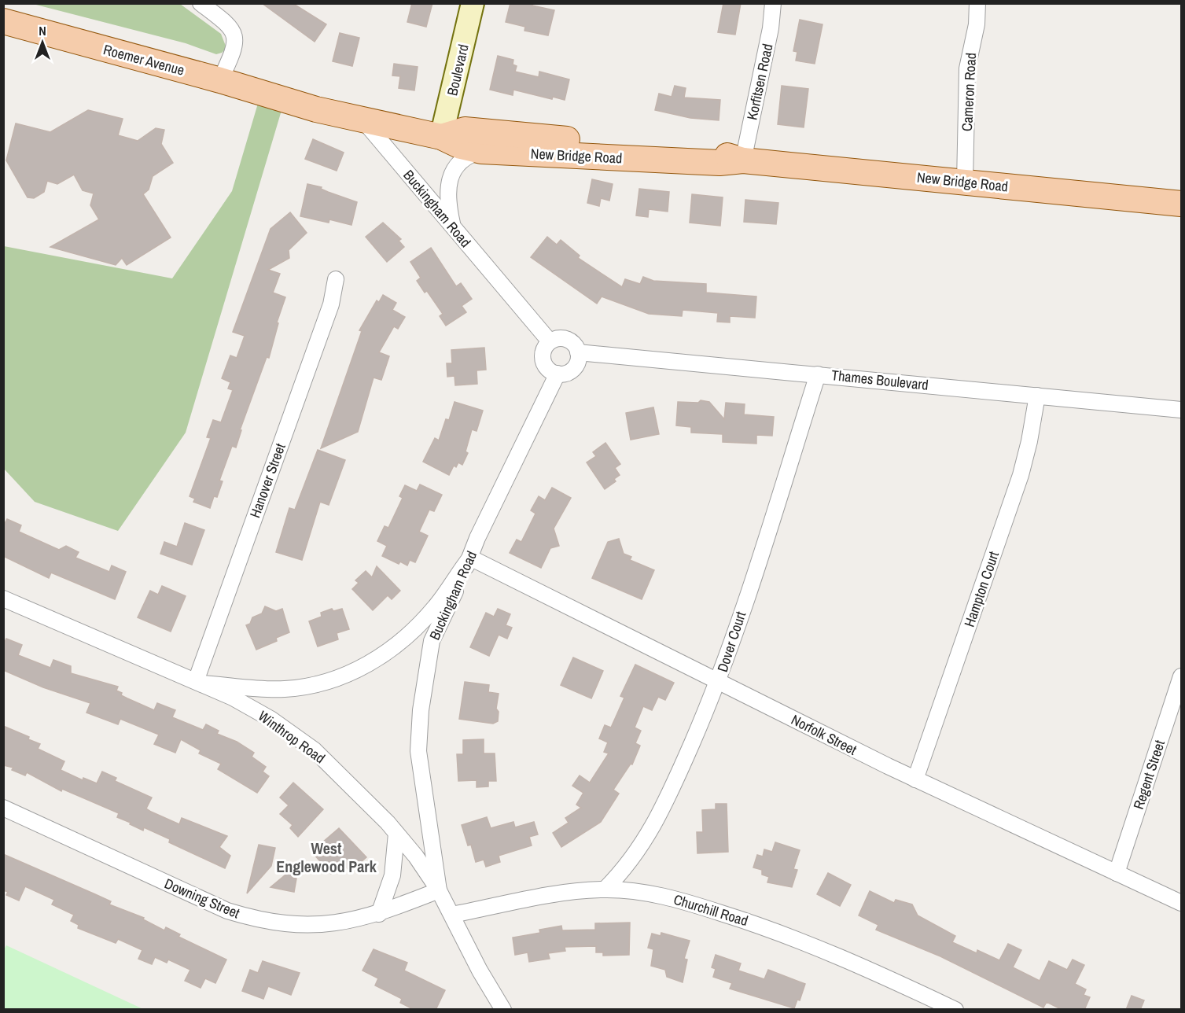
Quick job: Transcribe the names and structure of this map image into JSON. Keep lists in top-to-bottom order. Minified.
{"streets":{"main road":["Roemer Avenue","New Bridge Road"],"street":["Boulevard","Korfitsen Road","Cameron Road","Buckingham Road","Thames Boulevard","Hanover Street","Hampton Court","Dover Court","Norfolk Street","Winthrop Road","Regent Street","Downing Street","Churchill Road"]},"crossings":[["Roemer Avenue","New Bridge Road"],["Roemer Avenue","Buckingham Road"],["Boulevard","New Bridge Road"],["Korfitsen Road","New Bridge Road"],["Cameron Road","New Bridge Road"],["New Bridge Road","Buckingham Road"],["Buckingham Road","Thames Boulevard"],["Buckingham Road","Norfolk Street"],["Buckingham Road","Winthrop Road"],["Buckingham Road","Downing Street"],["Thames Boulevard","Hampton Court"],["Thames Boulevard","Dover Court"],["Hanover Street","Winthrop Road"],["Hampton Court","Norfolk Street"],["Dover Court","Norfolk Street"],["Dover Court","Churchill Road"],["Norfolk Street","Regent Street"],["Winthrop Road","Downing Street"],["Winthrop Road","Churchill Road"]],"districts":["West Englewood Park"],"north":"top"}
